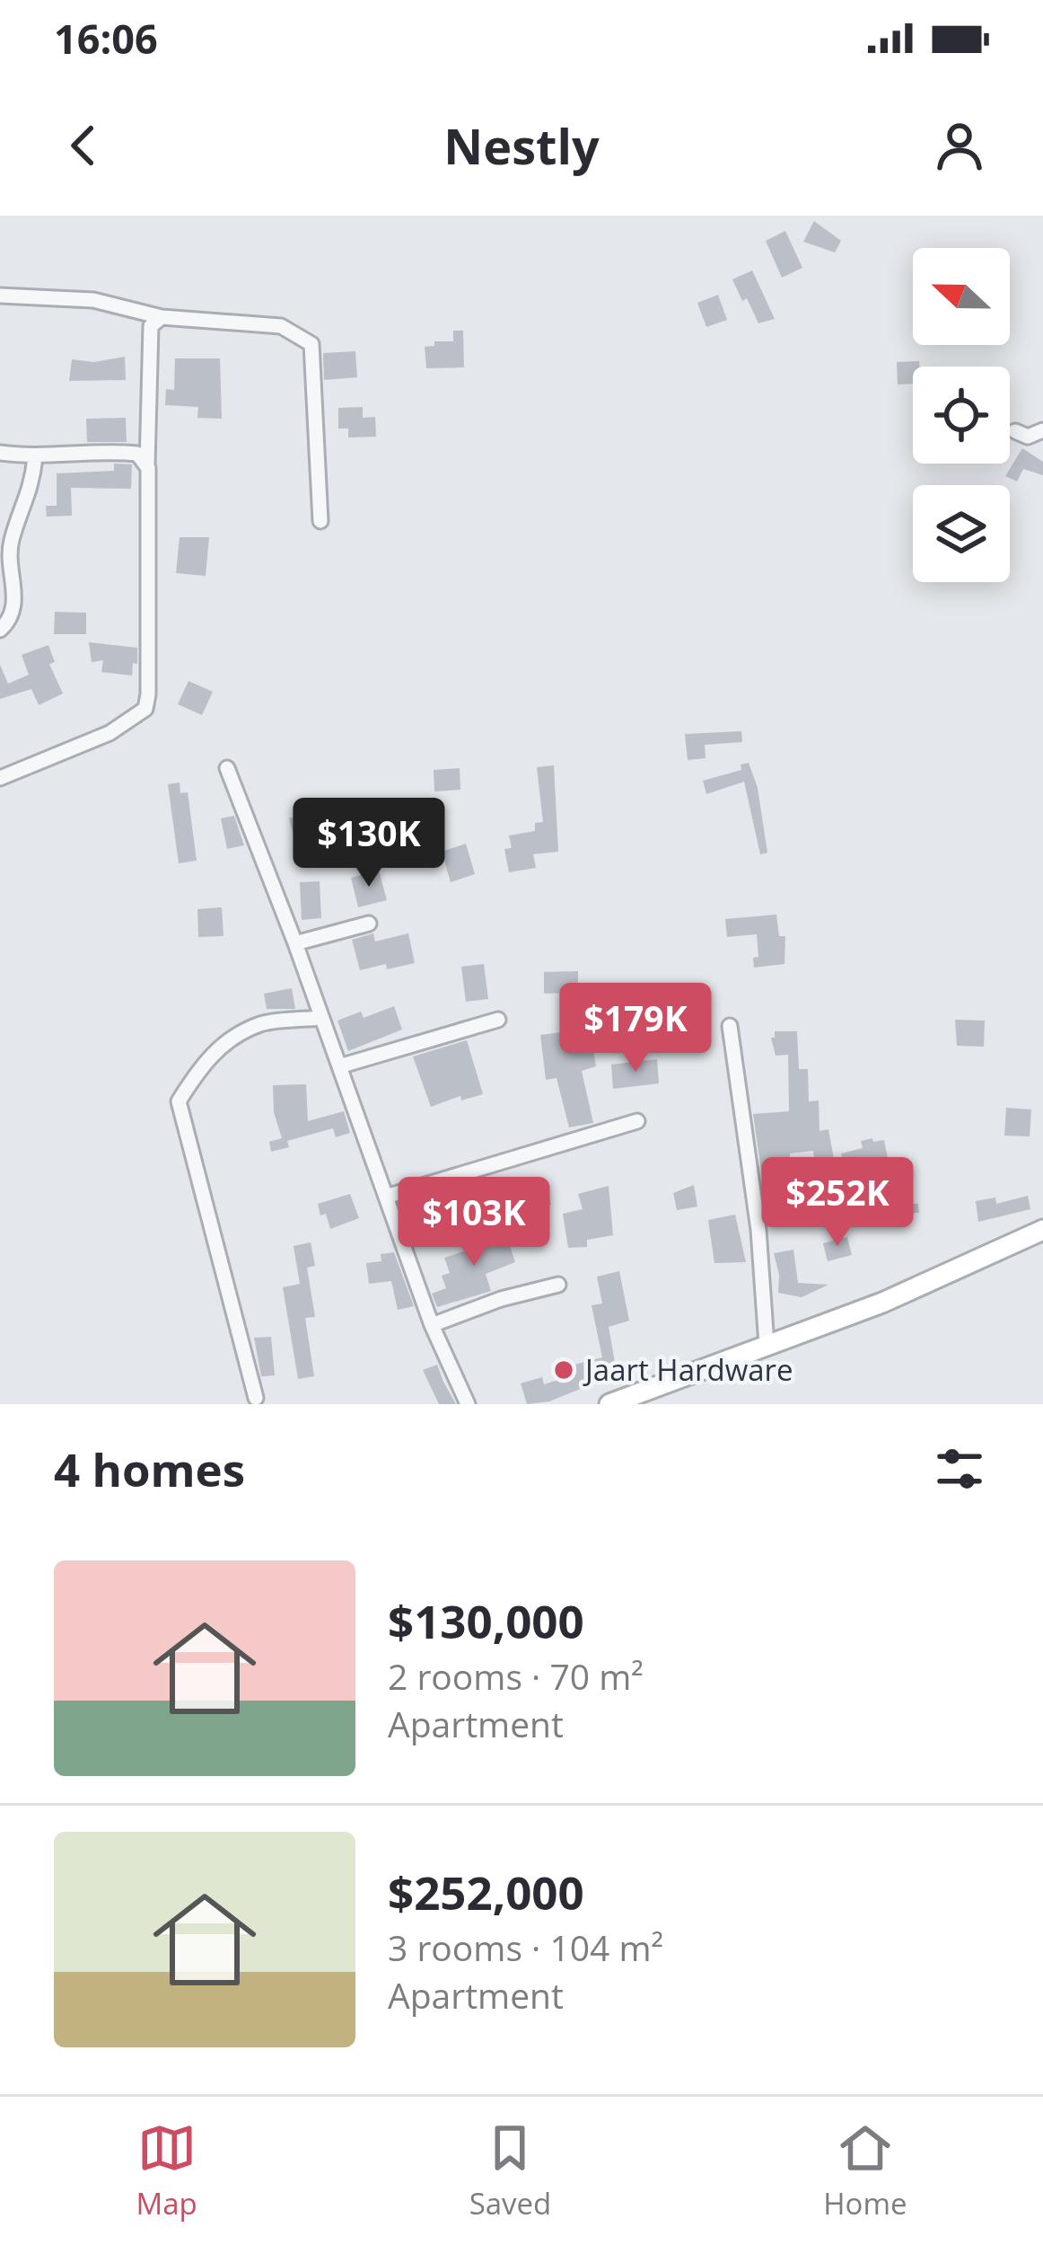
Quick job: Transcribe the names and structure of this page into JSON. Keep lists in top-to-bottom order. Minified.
{"places":["Jaart Hardware"],"north":"left","page":{"status":"16:06","header":"Nestly","price":["$130K","$179K","$252K","$103K"],"heading":"4 homes","list":[{"name":"$130,000","note":"2 rooms · 70 m² · Apartment"},{"name":"$252,000","note":"3 rooms · 104 m² · Apartment"}],"tabs":["Map","Saved","Home"]}}
